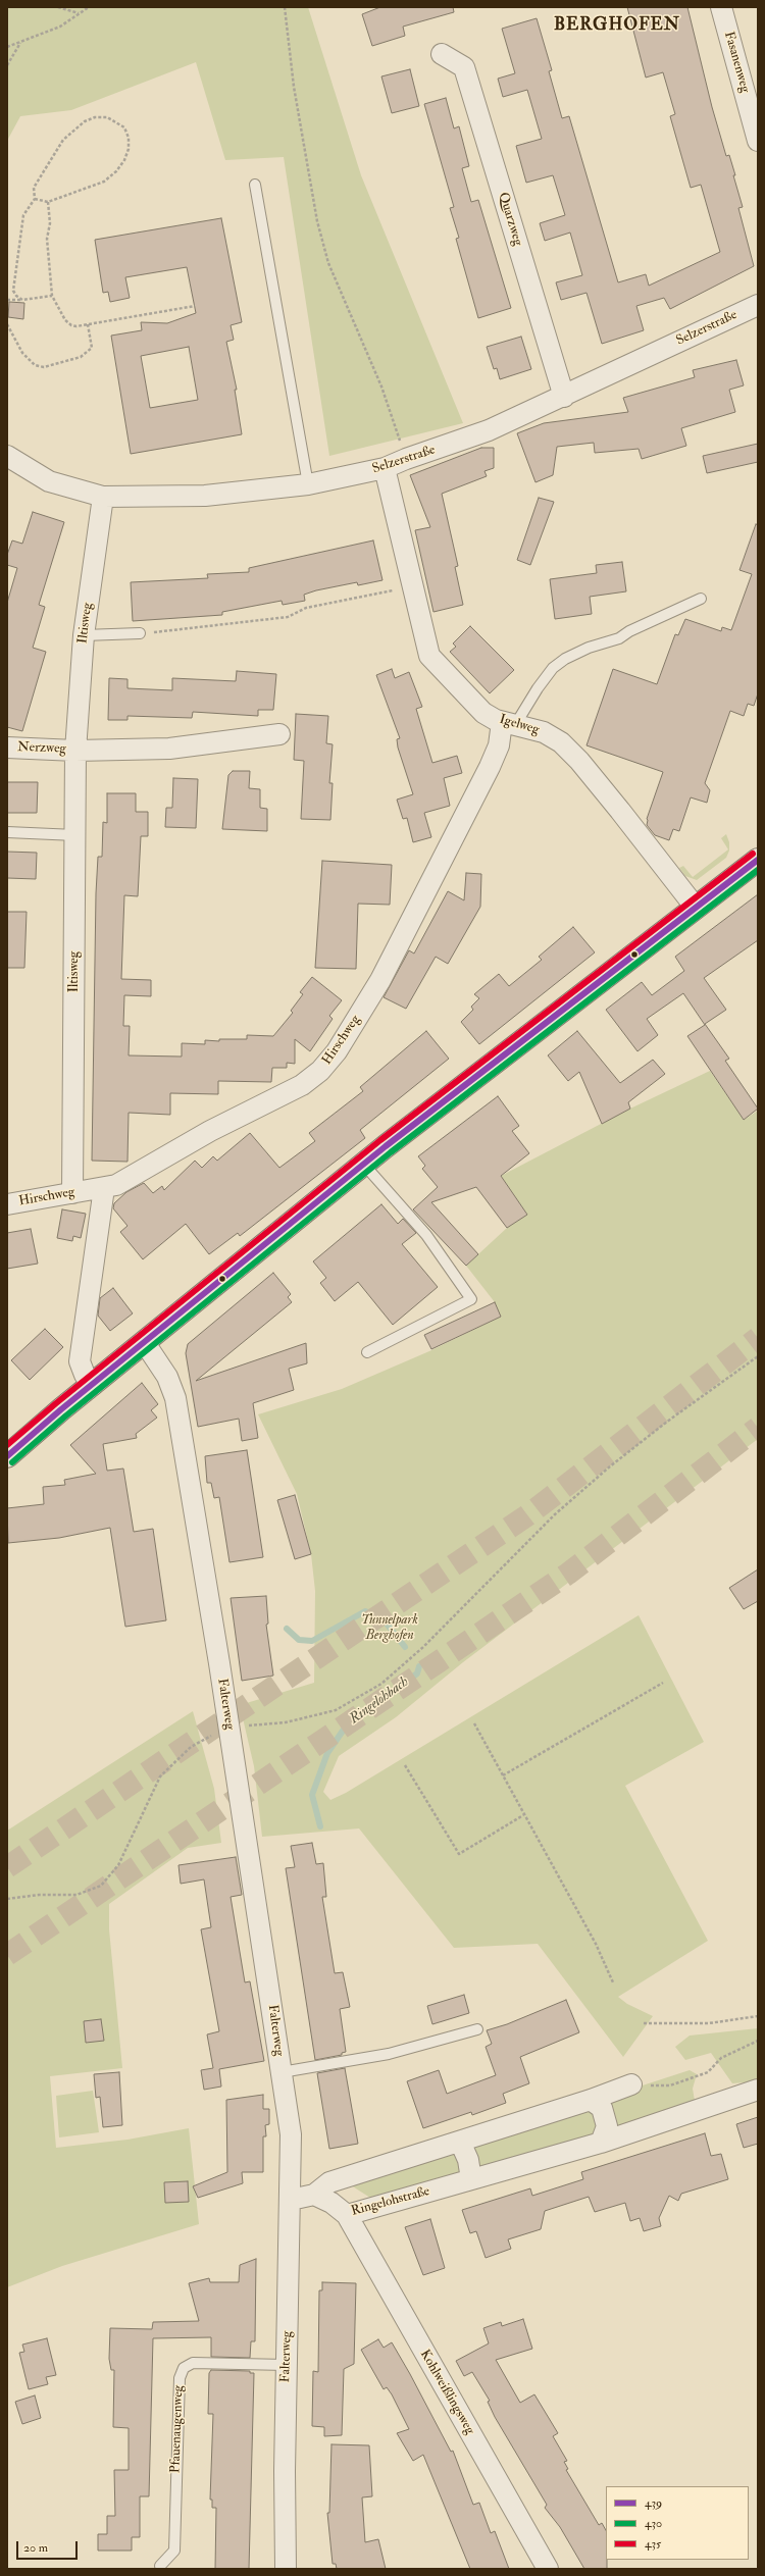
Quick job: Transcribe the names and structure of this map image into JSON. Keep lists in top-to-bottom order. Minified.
{"streets":{"street":["Fasanenweg","Quarzweg","Selzerstraße","Iltisweg","Igelweg","Nerzweg","Hirschweg","Falterweg","Ringelohstraße","Kohlweißlingsweg"],"lane":["Pfauenaugenweg"]},"crossings":[["Quarzweg","Selzerstraße"],["Selzerstraße","Iltisweg"],["Selzerstraße","Igelweg"],["Iltisweg","Nerzweg"],["Iltisweg","Hirschweg"],["Igelweg","Hirschweg"],["Falterweg","Pfauenaugenweg"],["Ringelohstraße","Kohlweißlingsweg"]],"districts":["BERGHOFEN"],"water":["Ringelohbach"],"parks":["Tunnelpark Berghofen"],"lines":["transit line 435","transit line 439","transit line 430"],"legend":["439","430","435"],"scale_bar":"20 m"}
